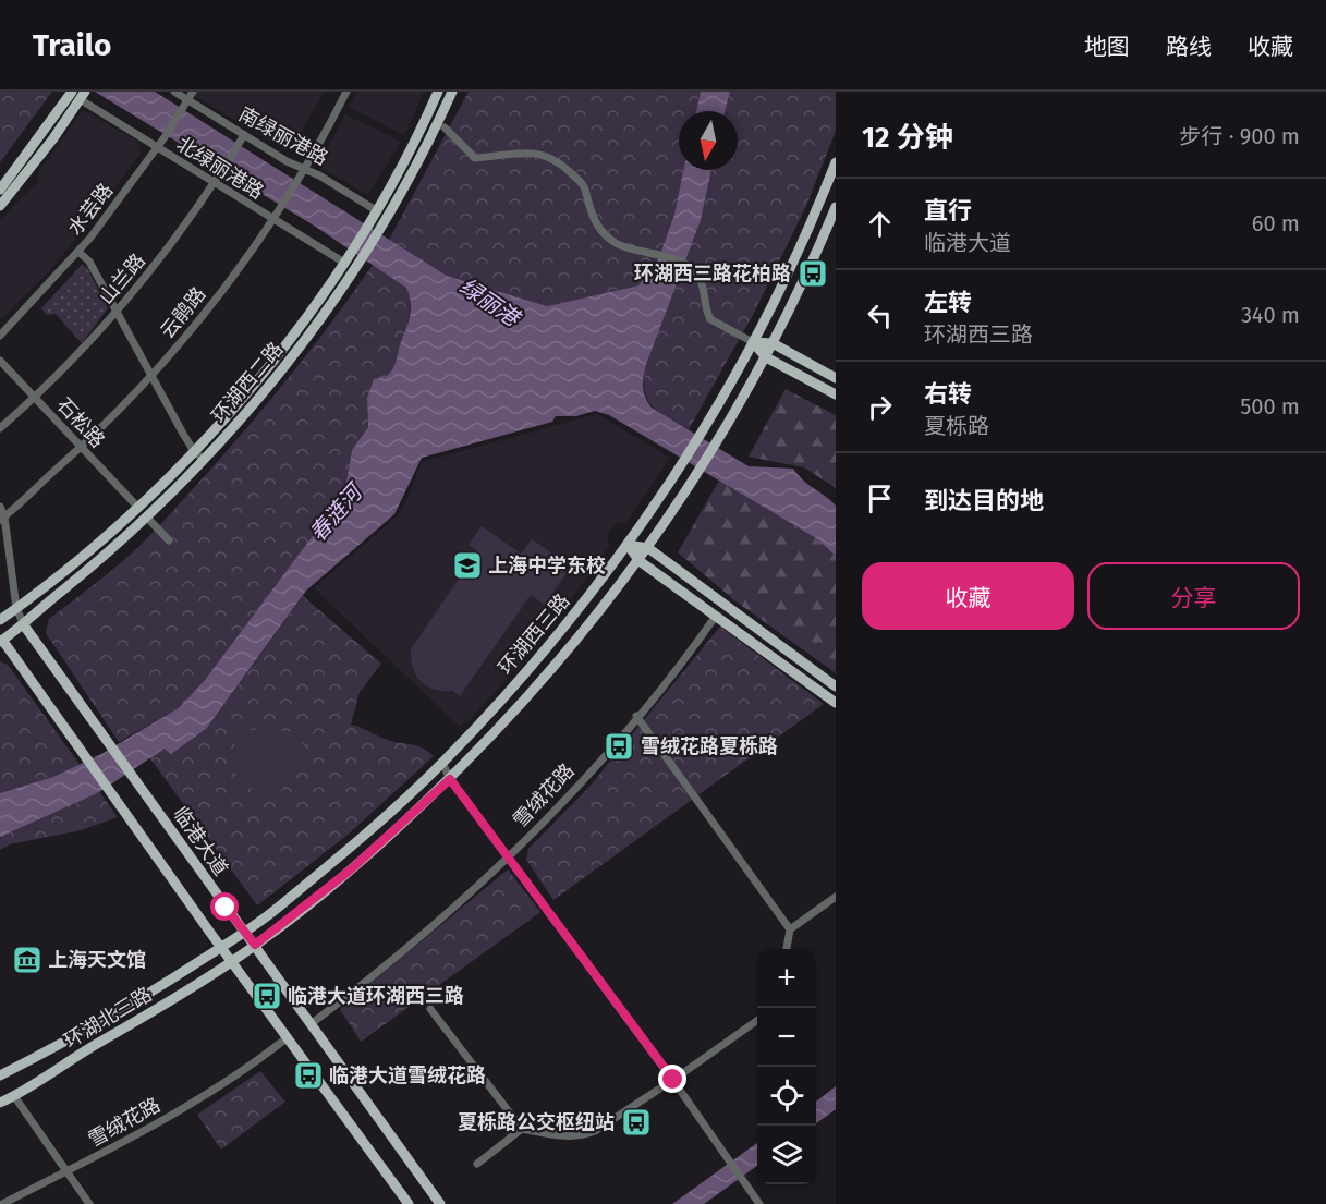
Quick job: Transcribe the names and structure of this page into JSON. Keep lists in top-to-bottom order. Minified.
{"streets":{"main road":["环湖西二路","环湖西三路","临港大道","环湖北三路"],"street":["南绿丽港路","北绿丽港路","水芸路","山兰路","云鹃路","石松路","雪绒花路"]},"crossings":[["南绿丽港路","水芸路"],["南绿丽港路","山兰路"],["南绿丽港路","云鹃路"],["南绿丽港路","环湖西二路"],["北绿丽港路","水芸路"],["北绿丽港路","山兰路"],["北绿丽港路","云鹃路"],["北绿丽港路","环湖西二路"],["山兰路","石松路"],["云鹃路","石松路"],["环湖西二路","石松路"],["环湖西二路","临港大道"],["环湖西三路","临港大道"],["环湖西三路","环湖北三路"],["雪绒花路","临港大道"]],"water":["绿丽港","春涟河"],"places":{"bus stop":["环湖西三路花柏路","雪绒花路夏栎路","临港大道环湖西三路","临港大道雪绒花路","夏栎路公交枢纽站"],"school or university":["上海中学东校"],"museum":["上海天文馆"]},"north":"bottom","page":{"header":"Trailo","nav":["地图","路线","收藏"],"heading":["12 分钟","步行 · 900 m"],"list":[["直行","临港大道","60 m"],["左转","环湖西三路","340 m"],["右转","夏栎路","500 m"],"到达目的地"],"buttons":["收藏","分享"],"map_buttons":["+","−"]}}
